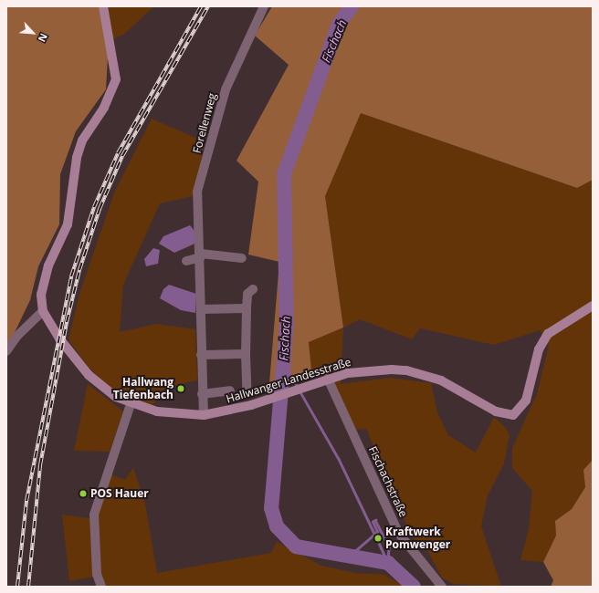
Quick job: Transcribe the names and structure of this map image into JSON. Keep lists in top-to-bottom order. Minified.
{"streets":{"street":["Forellenweg","Hallwanger Landesstraße","Fischachstraße"]},"crossings":[["Forellenweg","Hallwanger Landesstraße"],["Hallwanger Landesstraße","Fischachstraße"]],"water":["Fischach"],"places":["Hallwang Tiefenbach","POS Hauer","Kraftwerk Pomwenger"],"north":"bottom right"}
